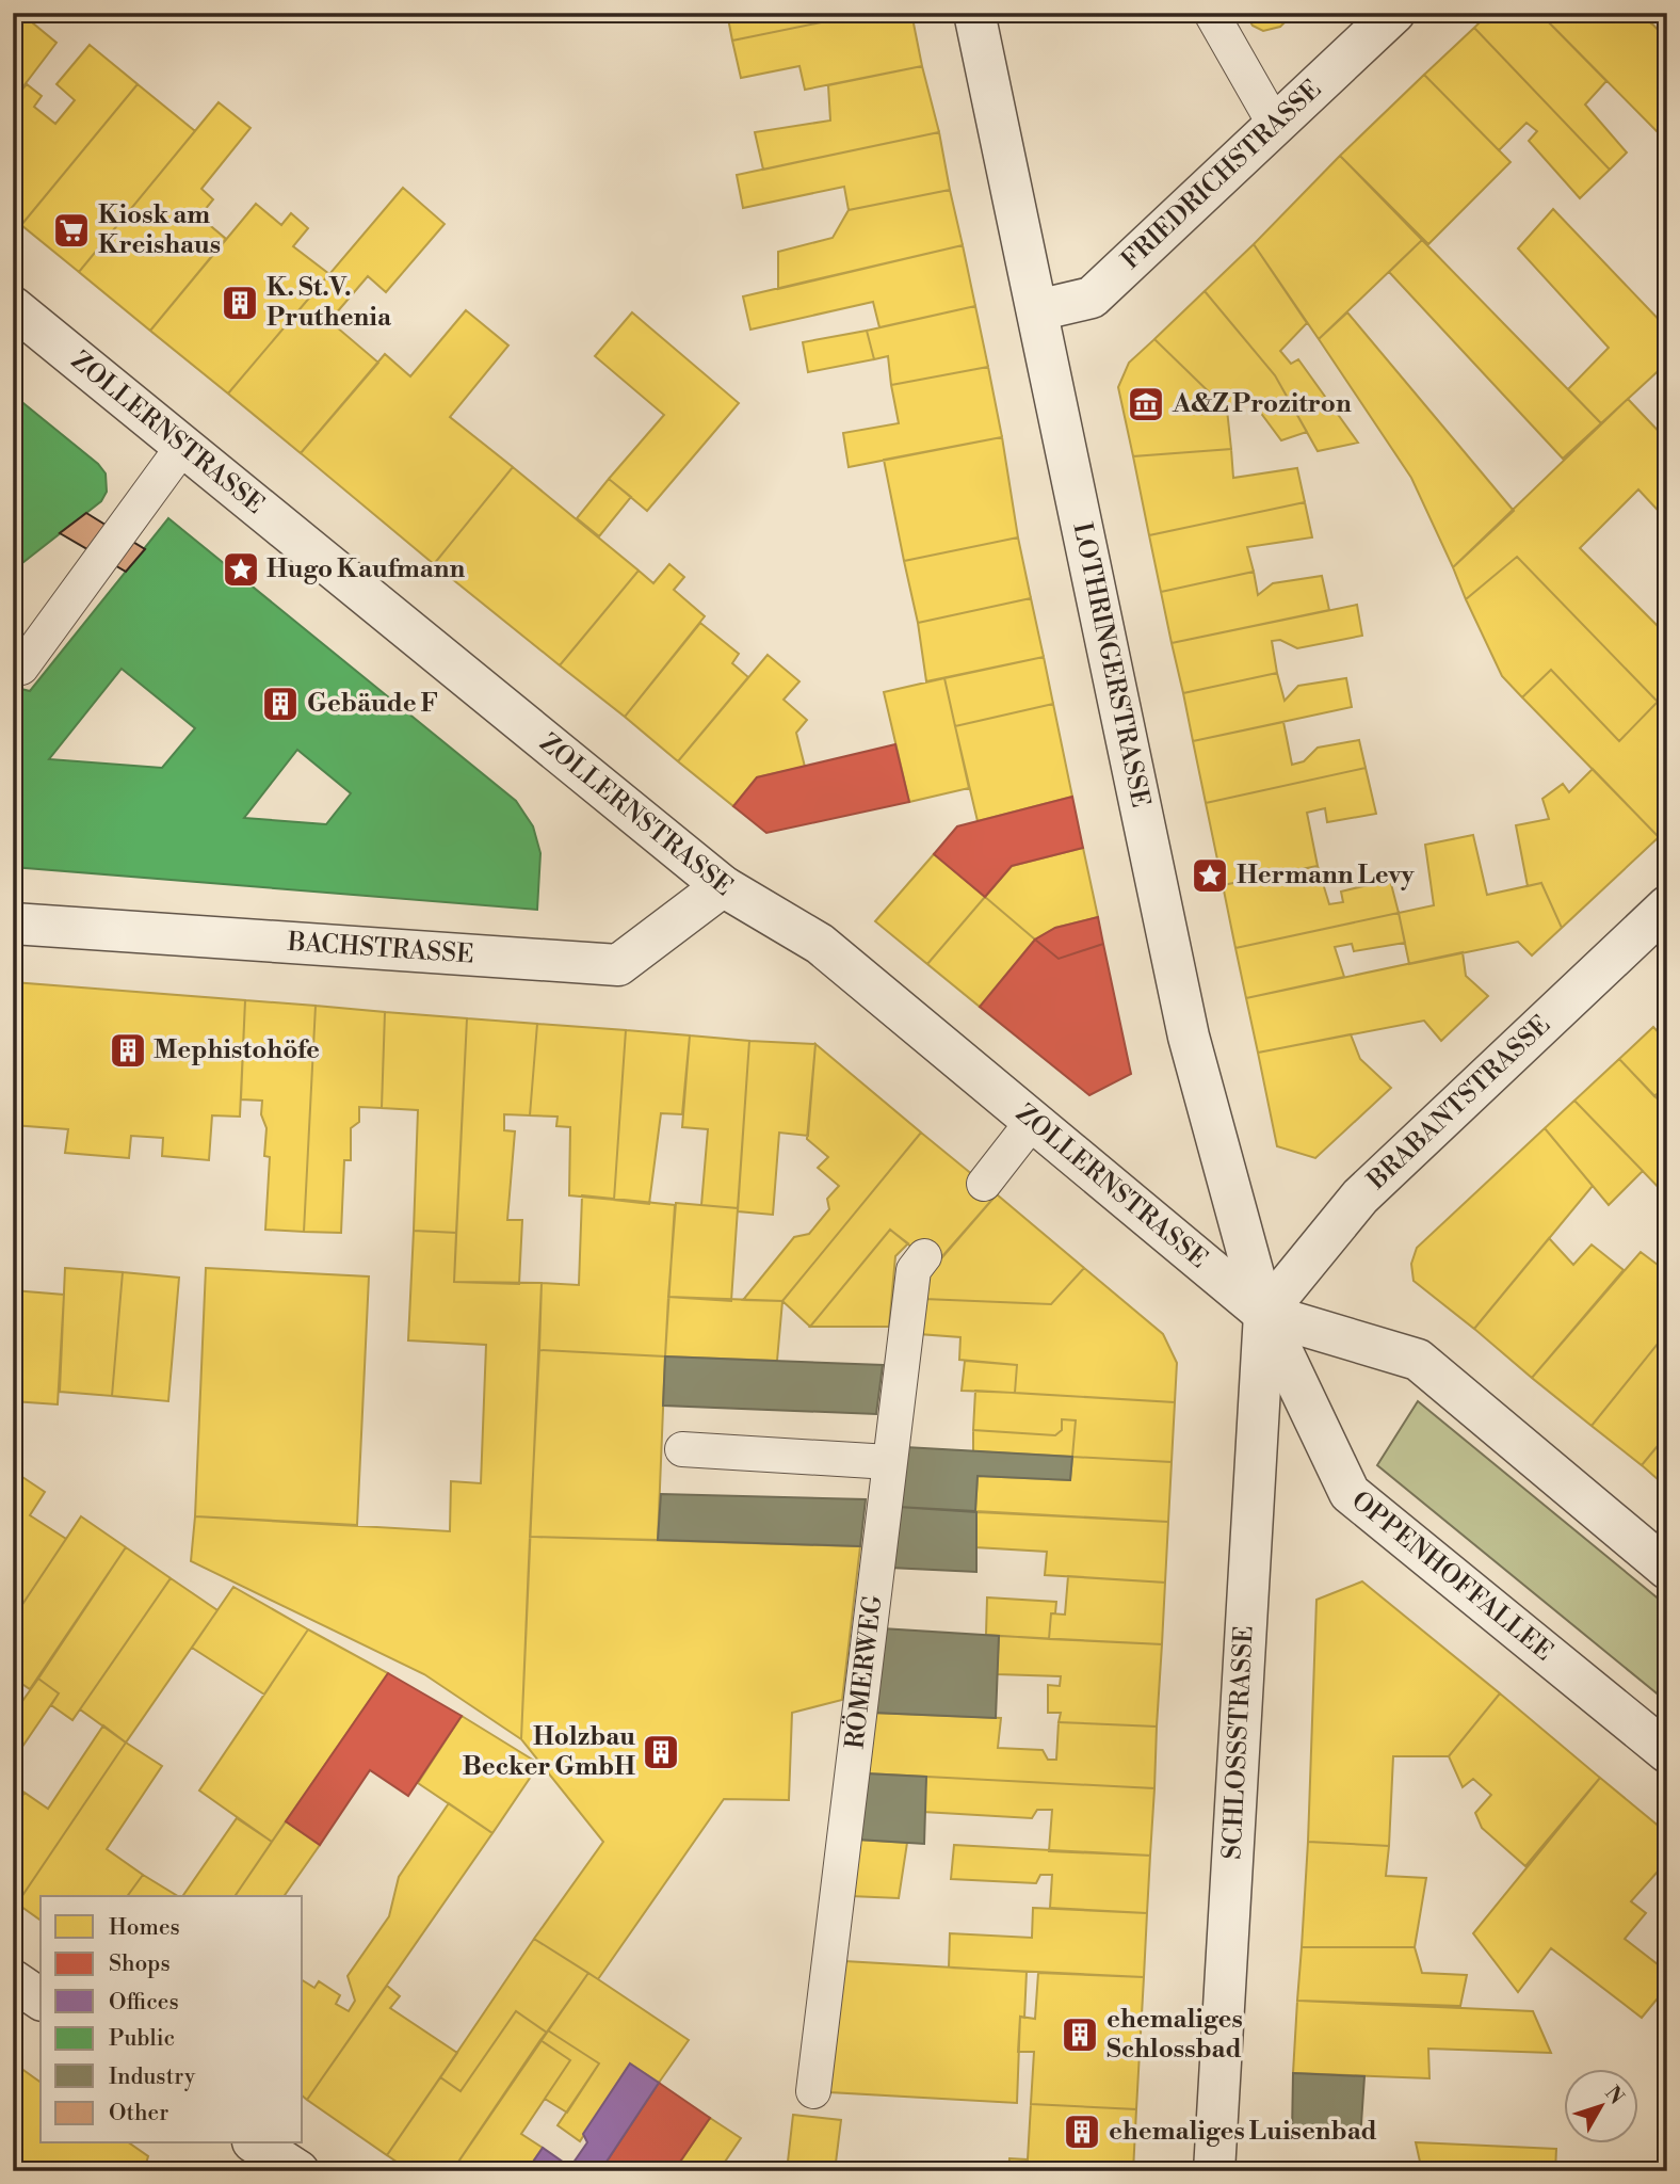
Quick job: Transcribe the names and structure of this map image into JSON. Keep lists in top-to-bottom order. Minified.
{"streets":{"street":["FRIEDRICHSTRASSE","ZOLLERNSTRASSE","LOTHRINGERSTRASSE","BACHSTRASSE","BRABANTSTRASSE","OPPENHOFFALLEE","SCHLOSSSTRASSE"],"lane":["RÖMERWEG"]},"crossings":[["FRIEDRICHSTRASSE","LOTHRINGERSTRASSE"],["ZOLLERNSTRASSE","LOTHRINGERSTRASSE"],["ZOLLERNSTRASSE","BACHSTRASSE"],["ZOLLERNSTRASSE","BRABANTSTRASSE"],["ZOLLERNSTRASSE","OPPENHOFFALLEE"],["ZOLLERNSTRASSE","SCHLOSSSTRASSE"],["LOTHRINGERSTRASSE","BRABANTSTRASSE"],["LOTHRINGERSTRASSE","OPPENHOFFALLEE"],["LOTHRINGERSTRASSE","SCHLOSSSTRASSE"],["BRABANTSTRASSE","OPPENHOFFALLEE"],["BRABANTSTRASSE","SCHLOSSSTRASSE"],["OPPENHOFFALLEE","SCHLOSSSTRASSE"]],"places":{"supermarket":["Kiosk am Kreishaus"],"building":["K. St.V. Pruthenia","Gebäude F","Mephistohöfe","Holzbau Becker GmbH","ehemaliges Schlossbad","ehemaliges Luisenbad"],"museum":["A&Z Prozitron"],"place":["Hugo Kaufmann","Hermann Levy"]},"legend":["Homes","Shops","Offices","Public","Industry","Other"],"north":"top right"}
